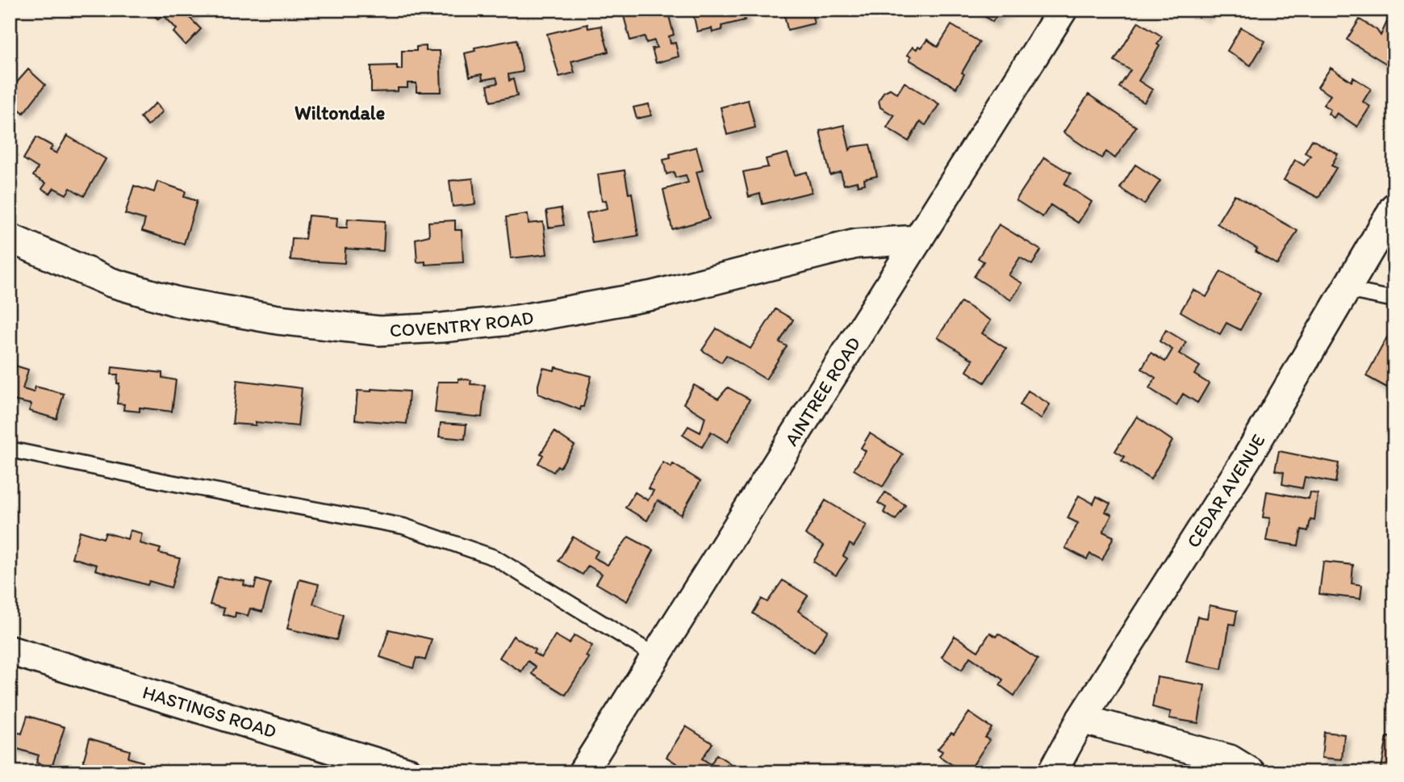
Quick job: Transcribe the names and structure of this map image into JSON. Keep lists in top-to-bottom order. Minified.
{"streets":{"street":["COVENTRY ROAD","AINTREE ROAD","CEDAR AVENUE","HASTINGS ROAD"]},"crossings":[["COVENTRY ROAD","AINTREE ROAD"]],"districts":["Wiltondale"]}
